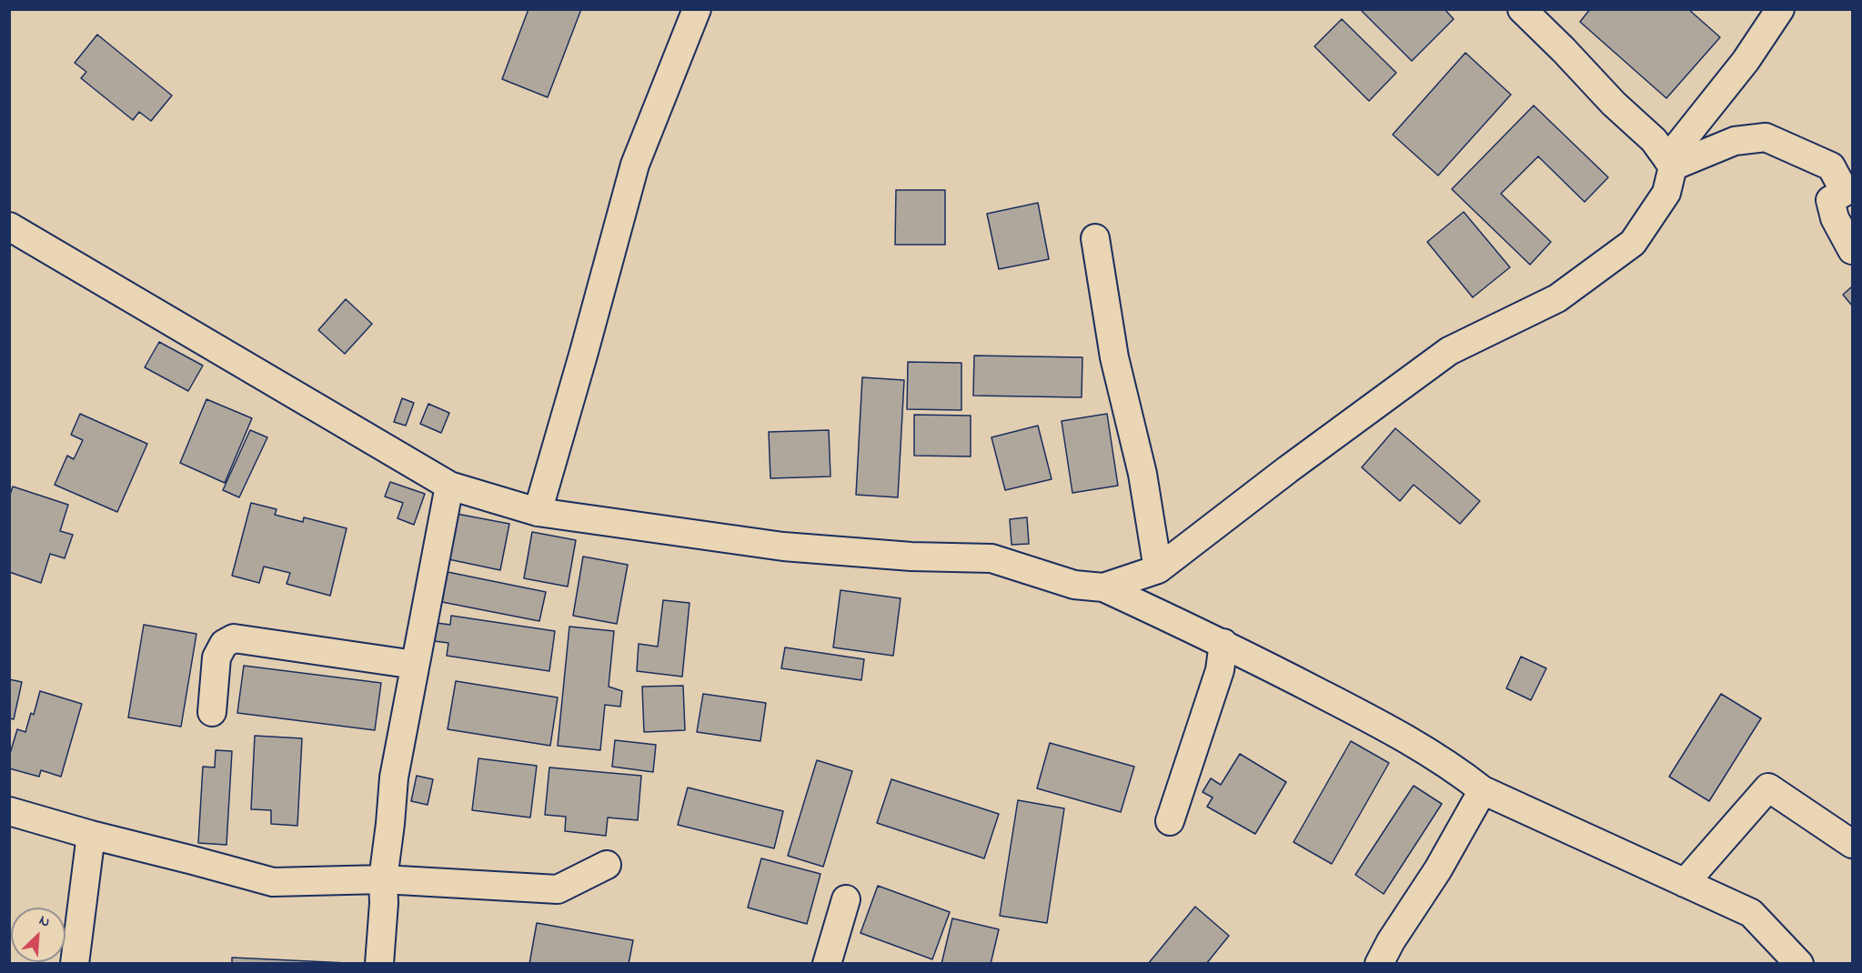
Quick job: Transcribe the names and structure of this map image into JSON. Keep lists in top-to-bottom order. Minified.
{"north":"top right"}
